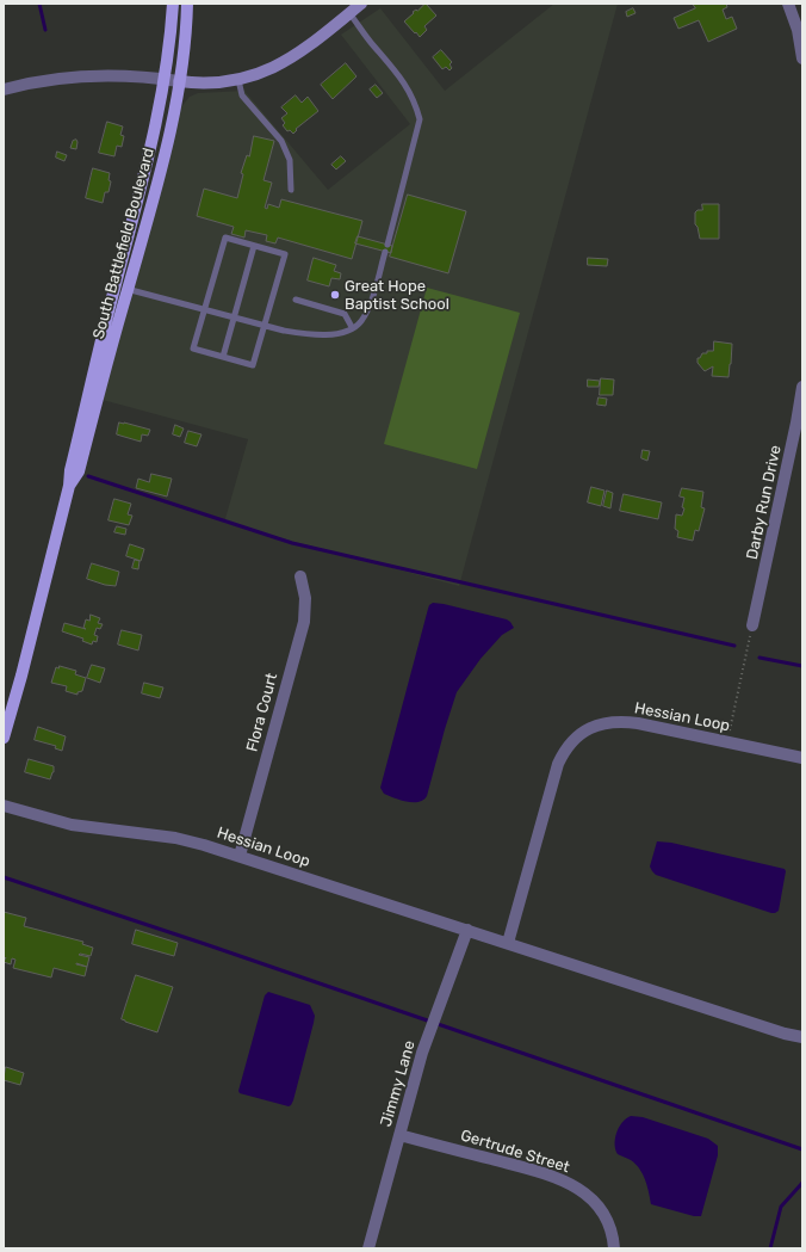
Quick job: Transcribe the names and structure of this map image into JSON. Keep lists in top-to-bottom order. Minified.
{"streets":{"main road":["South Battlefield Boulevard"],"street":["Darby Run Drive","Flora Court","Hessian Loop","Jimmy Lane","Gertrude Street"]},"crossings":[["Flora Court","Hessian Loop"],["Hessian Loop","Jimmy Lane"],["Jimmy Lane","Gertrude Street"]],"places":["Great Hope Baptist School"]}
